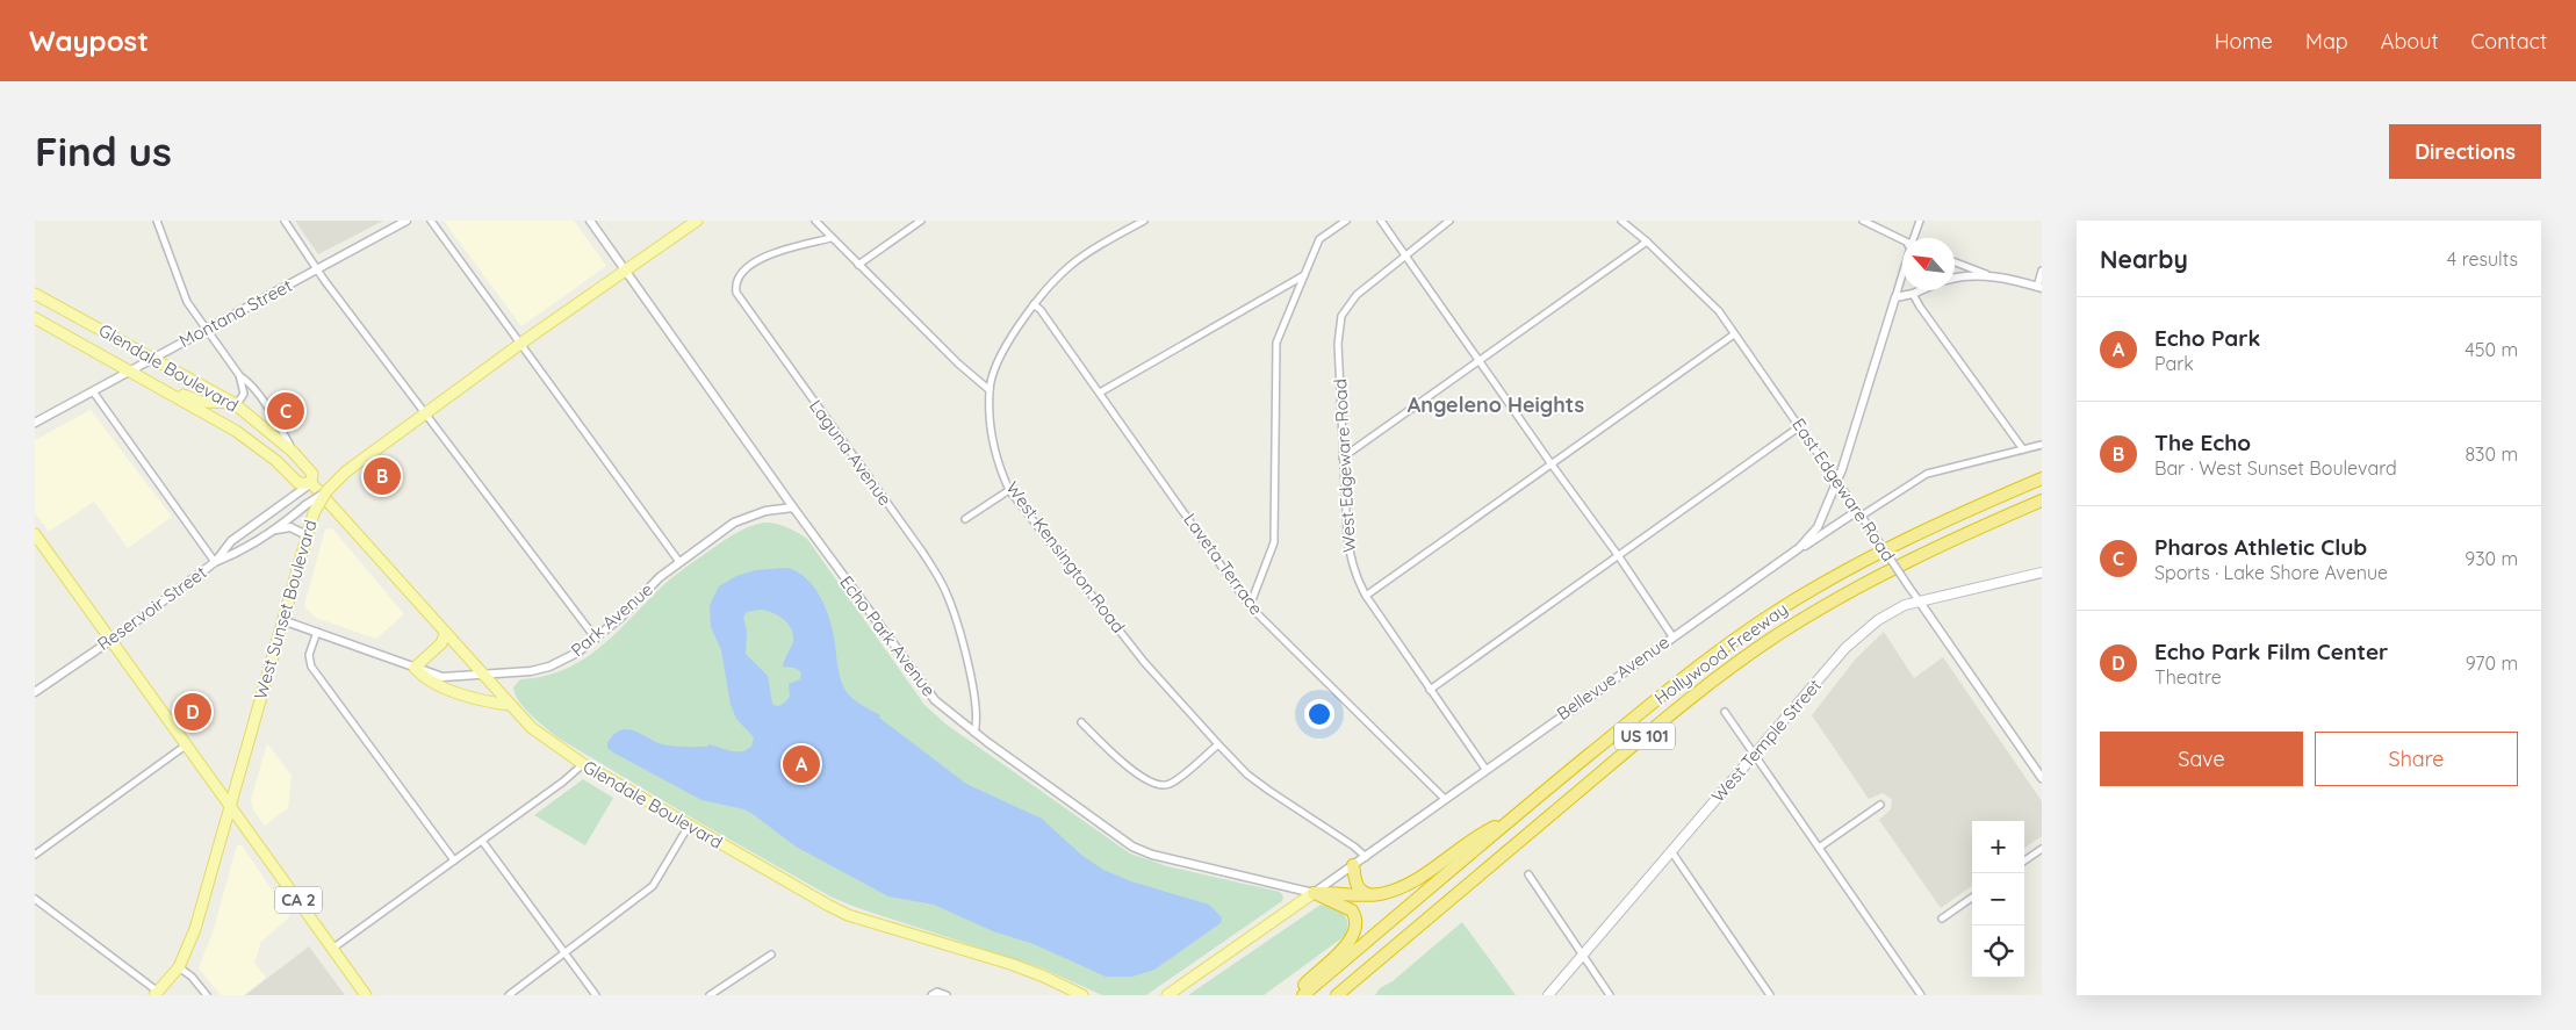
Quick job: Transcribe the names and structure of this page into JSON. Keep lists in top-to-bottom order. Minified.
{"streets":{"highway":["Hollywood Freeway","US 101"],"main road":["Glendale Boulevard","West Sunset Boulevard","Bellevue Avenue","West Temple Street","CA 2"],"street":["Montana Street","Laguna Avenue","West Edgeware Road","East Edgeware Road","West Kensington Road","Laveta Terrace","Reservoir Street","Park Avenue","Echo Park Avenue"]},"crossings":[["Montana Street","Glendale Boulevard"],["Glendale Boulevard","Park Avenue"],["Laguna Avenue","Echo Park Avenue"],["West Edgeware Road","Bellevue Avenue"],["East Edgeware Road","Bellevue Avenue"],["East Edgeware Road","West Temple Street"],["West Kensington Road","Laveta Terrace"],["West Kensington Road","Bellevue Avenue"],["Laveta Terrace","Bellevue Avenue"],["Reservoir Street","West Sunset Boulevard"],["Reservoir Street","CA 2"],["West Sunset Boulevard","Park Avenue"],["West Sunset Boulevard","Echo Park Avenue"],["West Sunset Boulevard","CA 2"],["Park Avenue","Echo Park Avenue"],["Echo Park Avenue","Bellevue Avenue"]],"districts":["Angeleno Heights"],"north":"top left","page":{"header":"Waypost","nav":["Home","Map","About","Contact"],"buttons":["Directions",["Save","Share"]],"title":"Find us","heading":["Nearby","4 results"],"list":[{"mark":"A","name":"Echo Park","note":"Park","value":"450 m"},{"mark":"B","name":"The Echo","note":"Bar · West Sunset Boulevard","value":"830 m"},{"mark":"C","name":"Pharos Athletic Club","note":"Sports · Lake Shore Avenue","value":"930 m"},{"mark":"D","name":"Echo Park Film Center","note":"Theatre","value":"970 m"}],"pins":["C","B","D","A"],"map_buttons":["+","−"]}}
